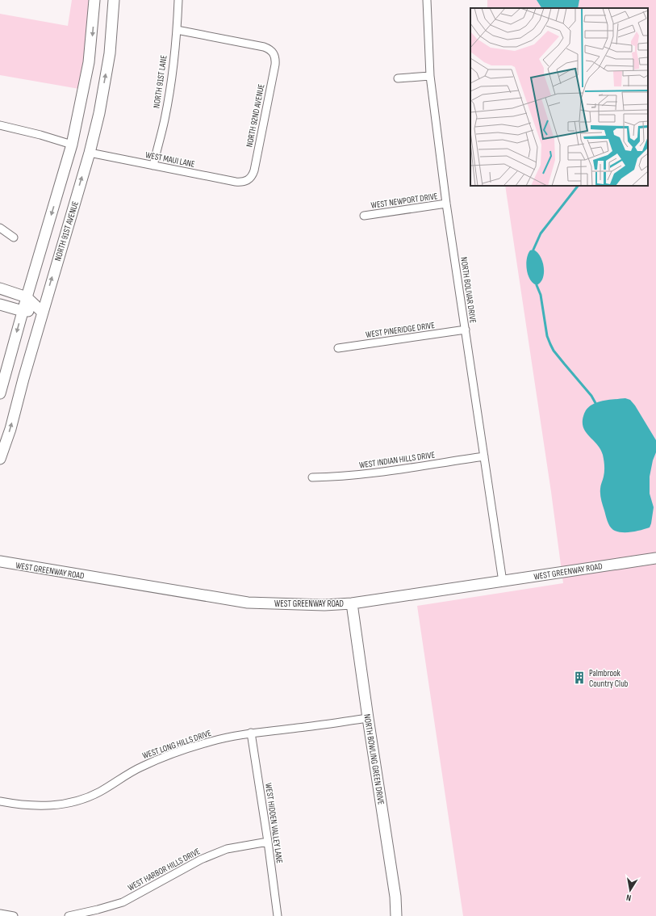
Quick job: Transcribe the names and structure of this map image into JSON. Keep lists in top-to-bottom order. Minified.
{"streets":{"street":["NORTH 91ST LANE","NORTH 92ND AVENUE","WEST MAUI LANE","WEST NEWPORT DRIVE","NORTH 91ST AVENUE","NORTH BOLIVAR DRIVE","WEST PINERIDGE DRIVE","WEST INDIAN HILLS DRIVE","WEST GREENWAY ROAD","WEST LONG HILLS DRIVE","NORTH BOWLING GREEN DRIVE","WEST HIDDEN VALLEY LANE","WEST HARBOR HILLS DRIVE"]},"crossings":[["NORTH 91ST LANE","NORTH 92ND AVENUE"],["NORTH 91ST LANE","WEST MAUI LANE"],["NORTH 92ND AVENUE","WEST MAUI LANE"],["WEST MAUI LANE","NORTH 91ST AVENUE"],["WEST NEWPORT DRIVE","NORTH BOLIVAR DRIVE"],["NORTH BOLIVAR DRIVE","WEST PINERIDGE DRIVE"],["NORTH BOLIVAR DRIVE","WEST INDIAN HILLS DRIVE"],["NORTH BOLIVAR DRIVE","WEST GREENWAY ROAD"],["WEST GREENWAY ROAD","NORTH BOWLING GREEN DRIVE"],["WEST LONG HILLS DRIVE","NORTH BOWLING GREEN DRIVE"],["WEST LONG HILLS DRIVE","WEST HIDDEN VALLEY LANE"],["WEST HIDDEN VALLEY LANE","WEST HARBOR HILLS DRIVE"]],"places":{"building":["Palmbrook Country Club"]},"north":"bottom"}
